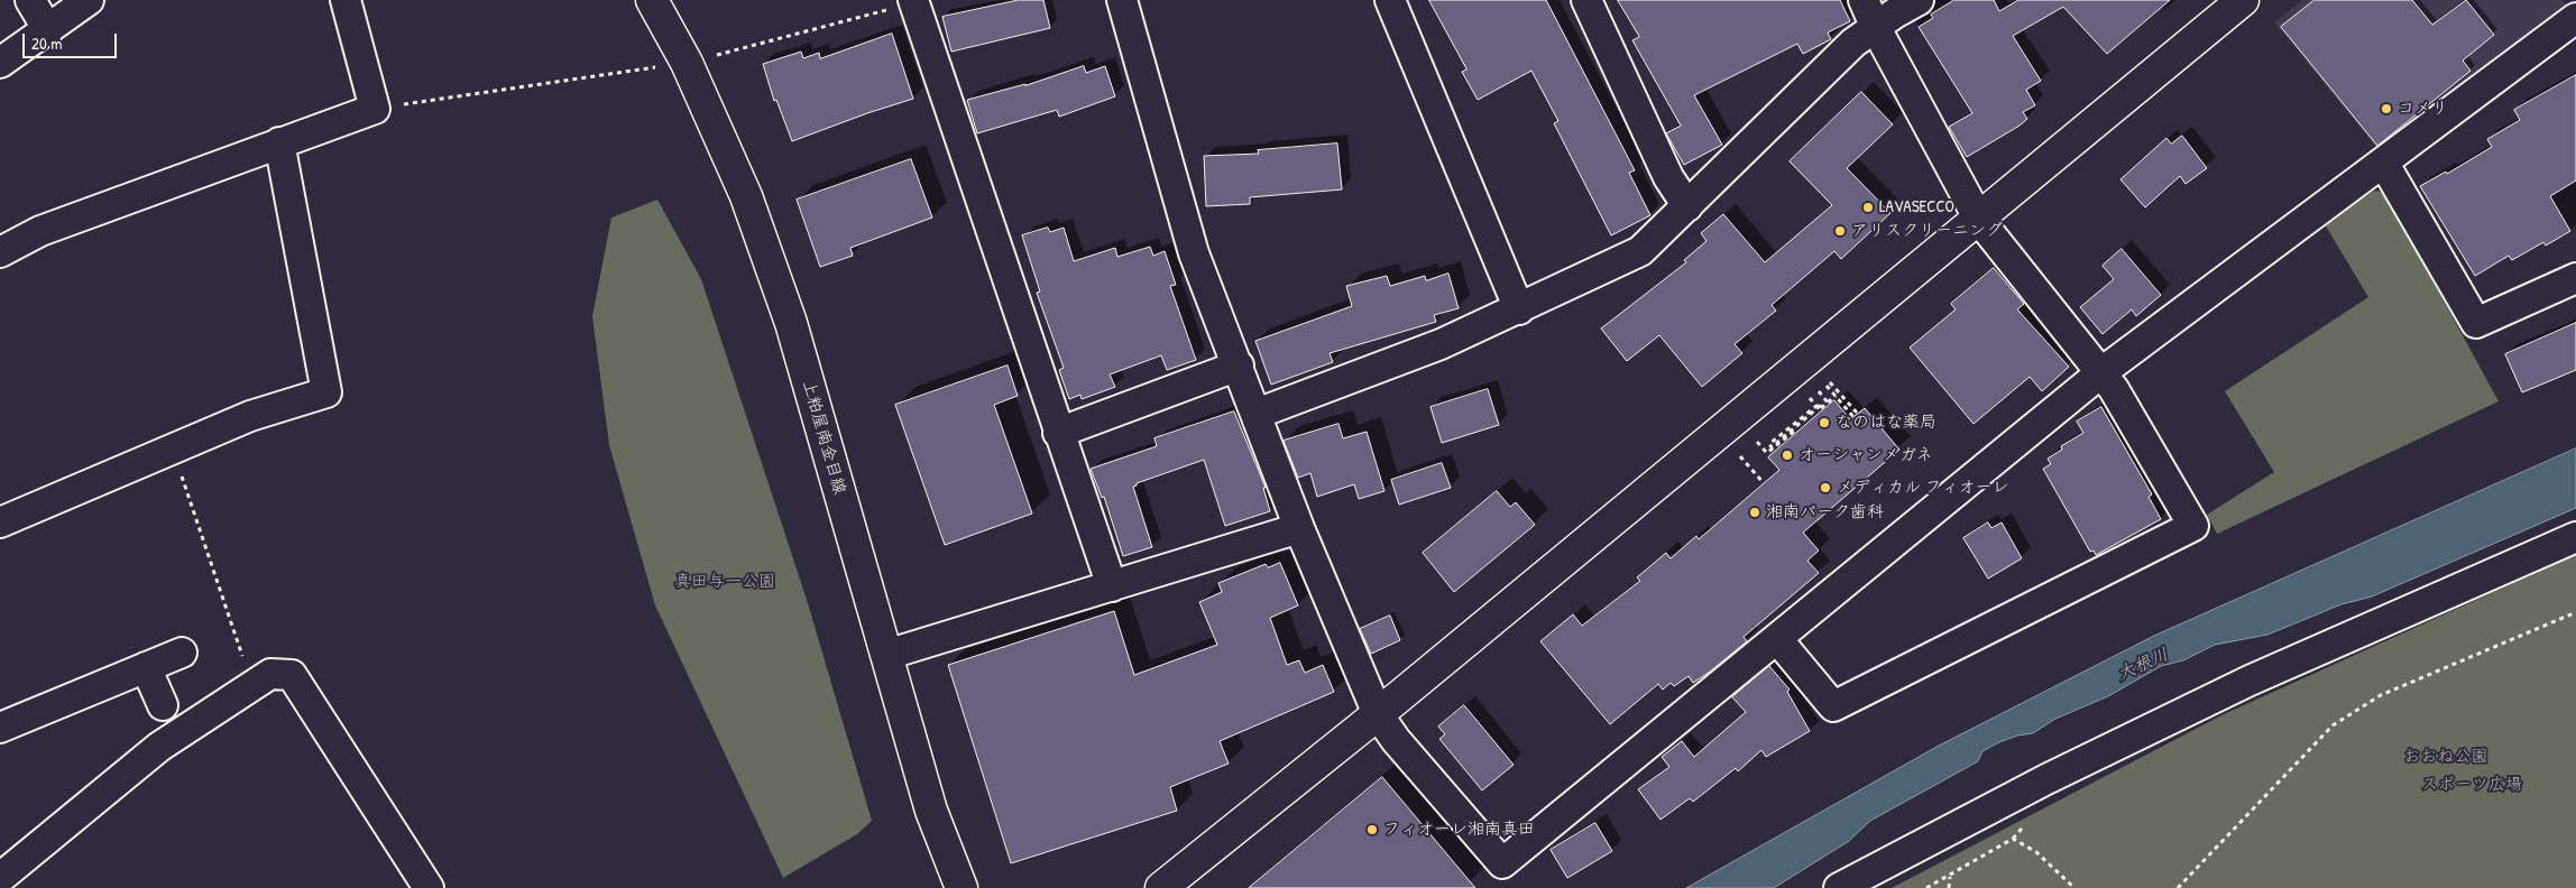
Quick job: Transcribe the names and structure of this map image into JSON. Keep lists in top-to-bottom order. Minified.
{"streets":{"street":["上粕屋南金目線"]},"water":["大根川"],"parks":["真田与一公園","おおね公園","スポーツ広場"],"places":["コメリ","LAVASECCO","アリスクリーニング","なのはな薬局","オーシャンメガネ","メディカル フィオーレ","湘南パーク歯科","フィオーレ湘南真田"],"scale_bar":"20 m"}
